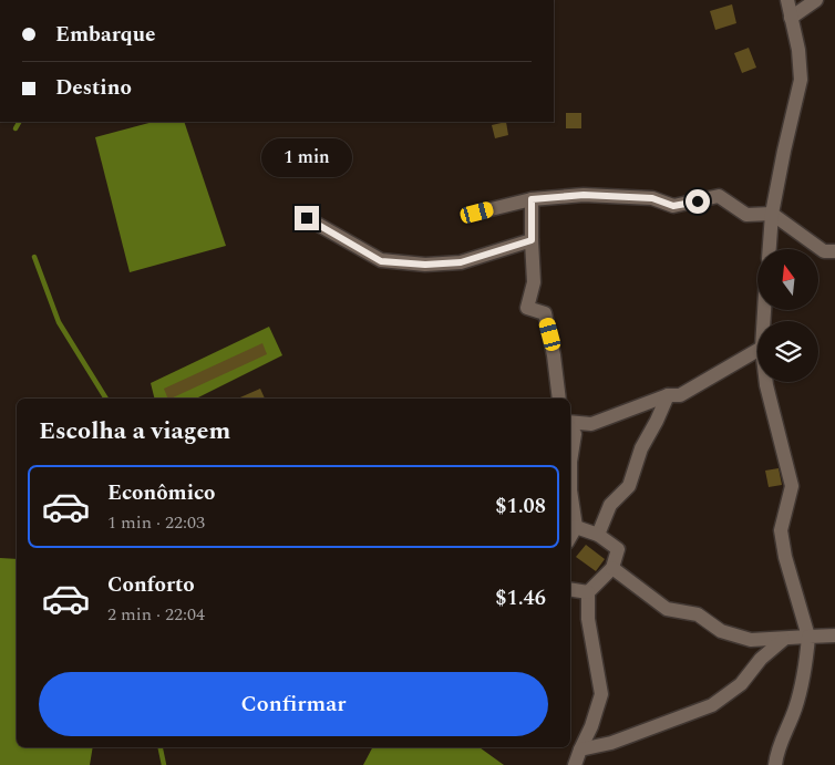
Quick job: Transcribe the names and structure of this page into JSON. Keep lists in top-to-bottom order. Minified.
{"north":"top","page":{"banner":["Embarque","Destino"],"bubble":"1 min","heading":"Escolha a viagem","list":[{"name":"Econômico","note":"1 min · 22:03","value":"$1.08"},{"name":"Conforto","note":"2 min · 22:04","value":"$1.46"}],"buttons":"Confirmar"}}
